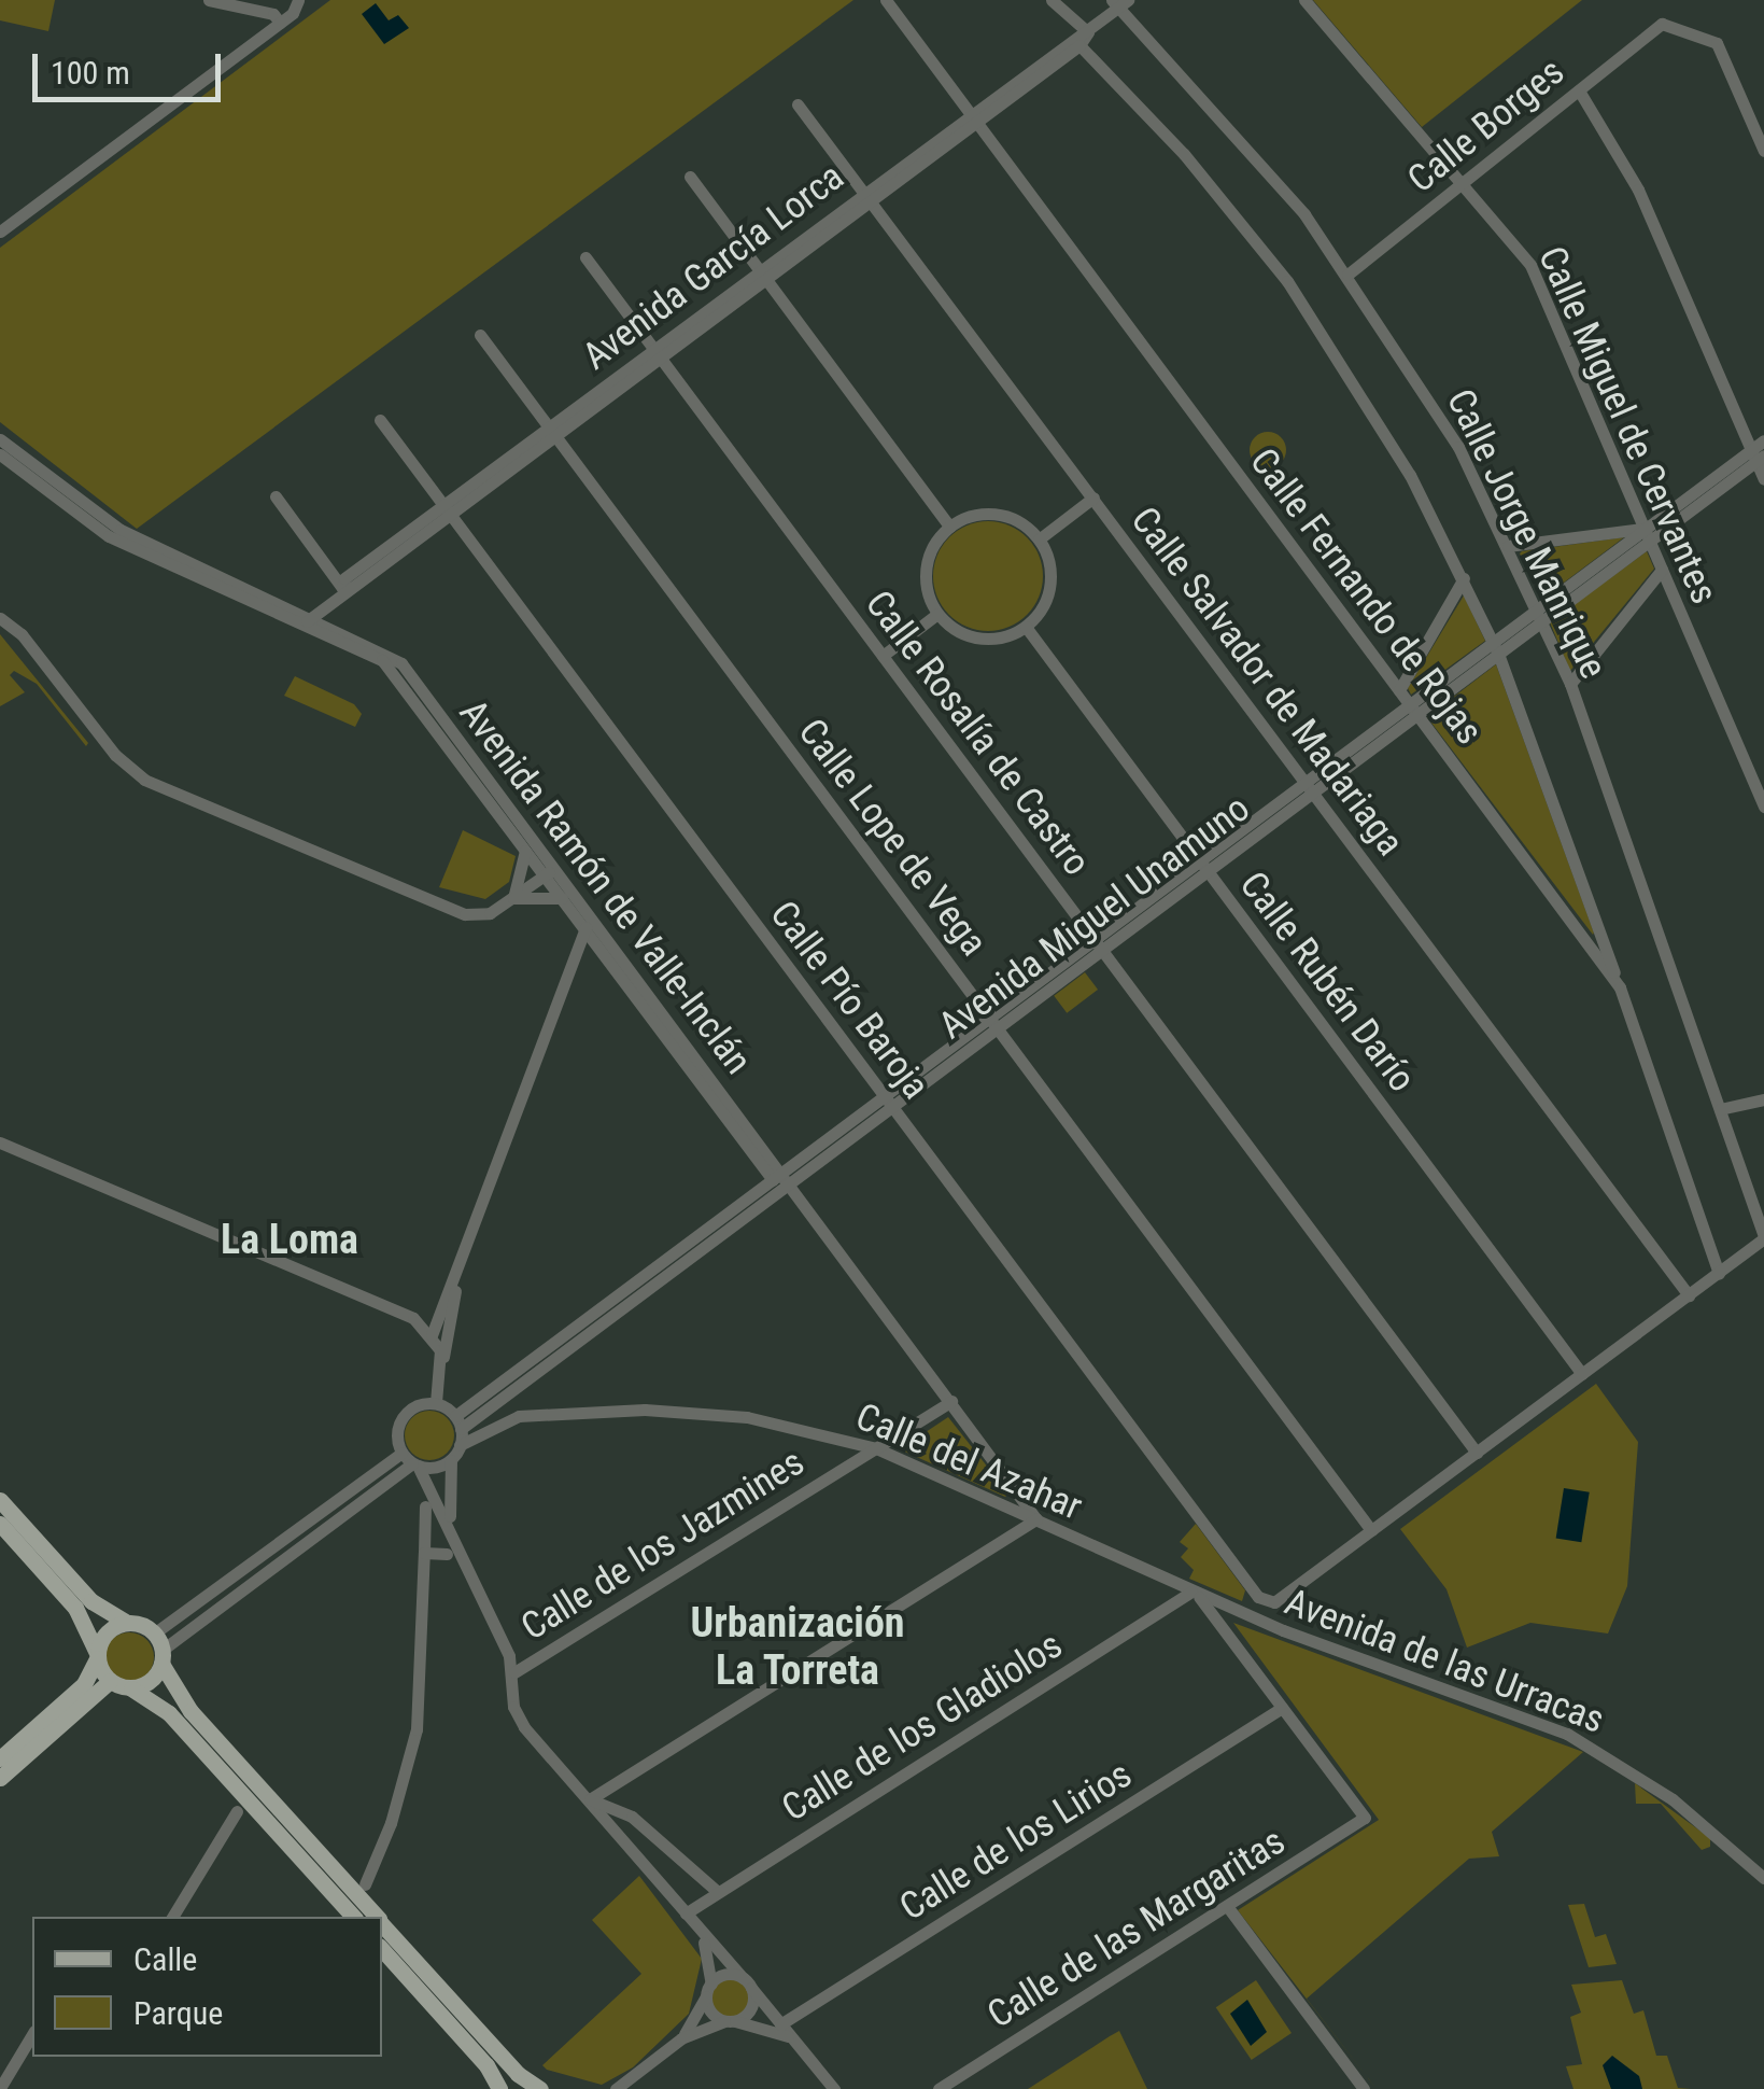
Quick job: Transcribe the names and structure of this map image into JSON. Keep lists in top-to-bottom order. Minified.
{"streets":{"street":["Calle Borges","Avenida García Lorca","Calle Miguel de Cervantes","Calle Jorge Manrique","Calle Fernando de Rojas","Calle Salvador de Madariaga","Calle Rosalía de Castro","Calle Lope de Vega","Avenida Ramón de Valle-Inclán","Avenida Miguel Unamuno","Calle Rubén Darío","Calle Pío Baroja","Calle del Azahar","Calle de los Jazmines","Avenida de las Urracas","Calle de los Gladiolos","Calle de los Lirios","Calle de las Margaritas"]},"crossings":[["Calle Borges","Calle Miguel de Cervantes"],["Calle Borges","Calle Jorge Manrique"],["Avenida García Lorca","Calle Jorge Manrique"],["Avenida García Lorca","Calle Fernando de Rojas"],["Avenida García Lorca","Calle Salvador de Madariaga"],["Avenida García Lorca","Calle Rosalía de Castro"],["Avenida García Lorca","Calle Lope de Vega"],["Avenida García Lorca","Avenida Ramón de Valle-Inclán"],["Avenida García Lorca","Calle Pío Baroja"],["Calle Miguel de Cervantes","Avenida Miguel Unamuno"],["Calle Jorge Manrique","Avenida Miguel Unamuno"],["Calle Fernando de Rojas","Avenida Miguel Unamuno"],["Calle Salvador de Madariaga","Avenida Miguel Unamuno"],["Calle Rosalía de Castro","Avenida Miguel Unamuno"],["Calle Lope de Vega","Avenida Miguel Unamuno"],["Avenida Ramón de Valle-Inclán","Avenida Miguel Unamuno"],["Avenida Ramón de Valle-Inclán","Calle del Azahar"],["Avenida Ramón de Valle-Inclán","Calle de los Jazmines"],["Avenida Miguel Unamuno","Calle Rubén Darío"],["Avenida Miguel Unamuno","Calle Pío Baroja"],["Avenida Miguel Unamuno","Calle del Azahar"],["Calle del Azahar","Calle de los Jazmines"],["Calle del Azahar","Avenida de las Urracas"],["Calle del Azahar","Calle de los Gladiolos"],["Avenida de las Urracas","Calle de los Gladiolos"],["Calle de los Lirios","Calle de las Margaritas"]],"districts":["La Loma","Urbanización La Torreta"],"legend":["Calle","Parque"],"scale_bar":"100 m"}
